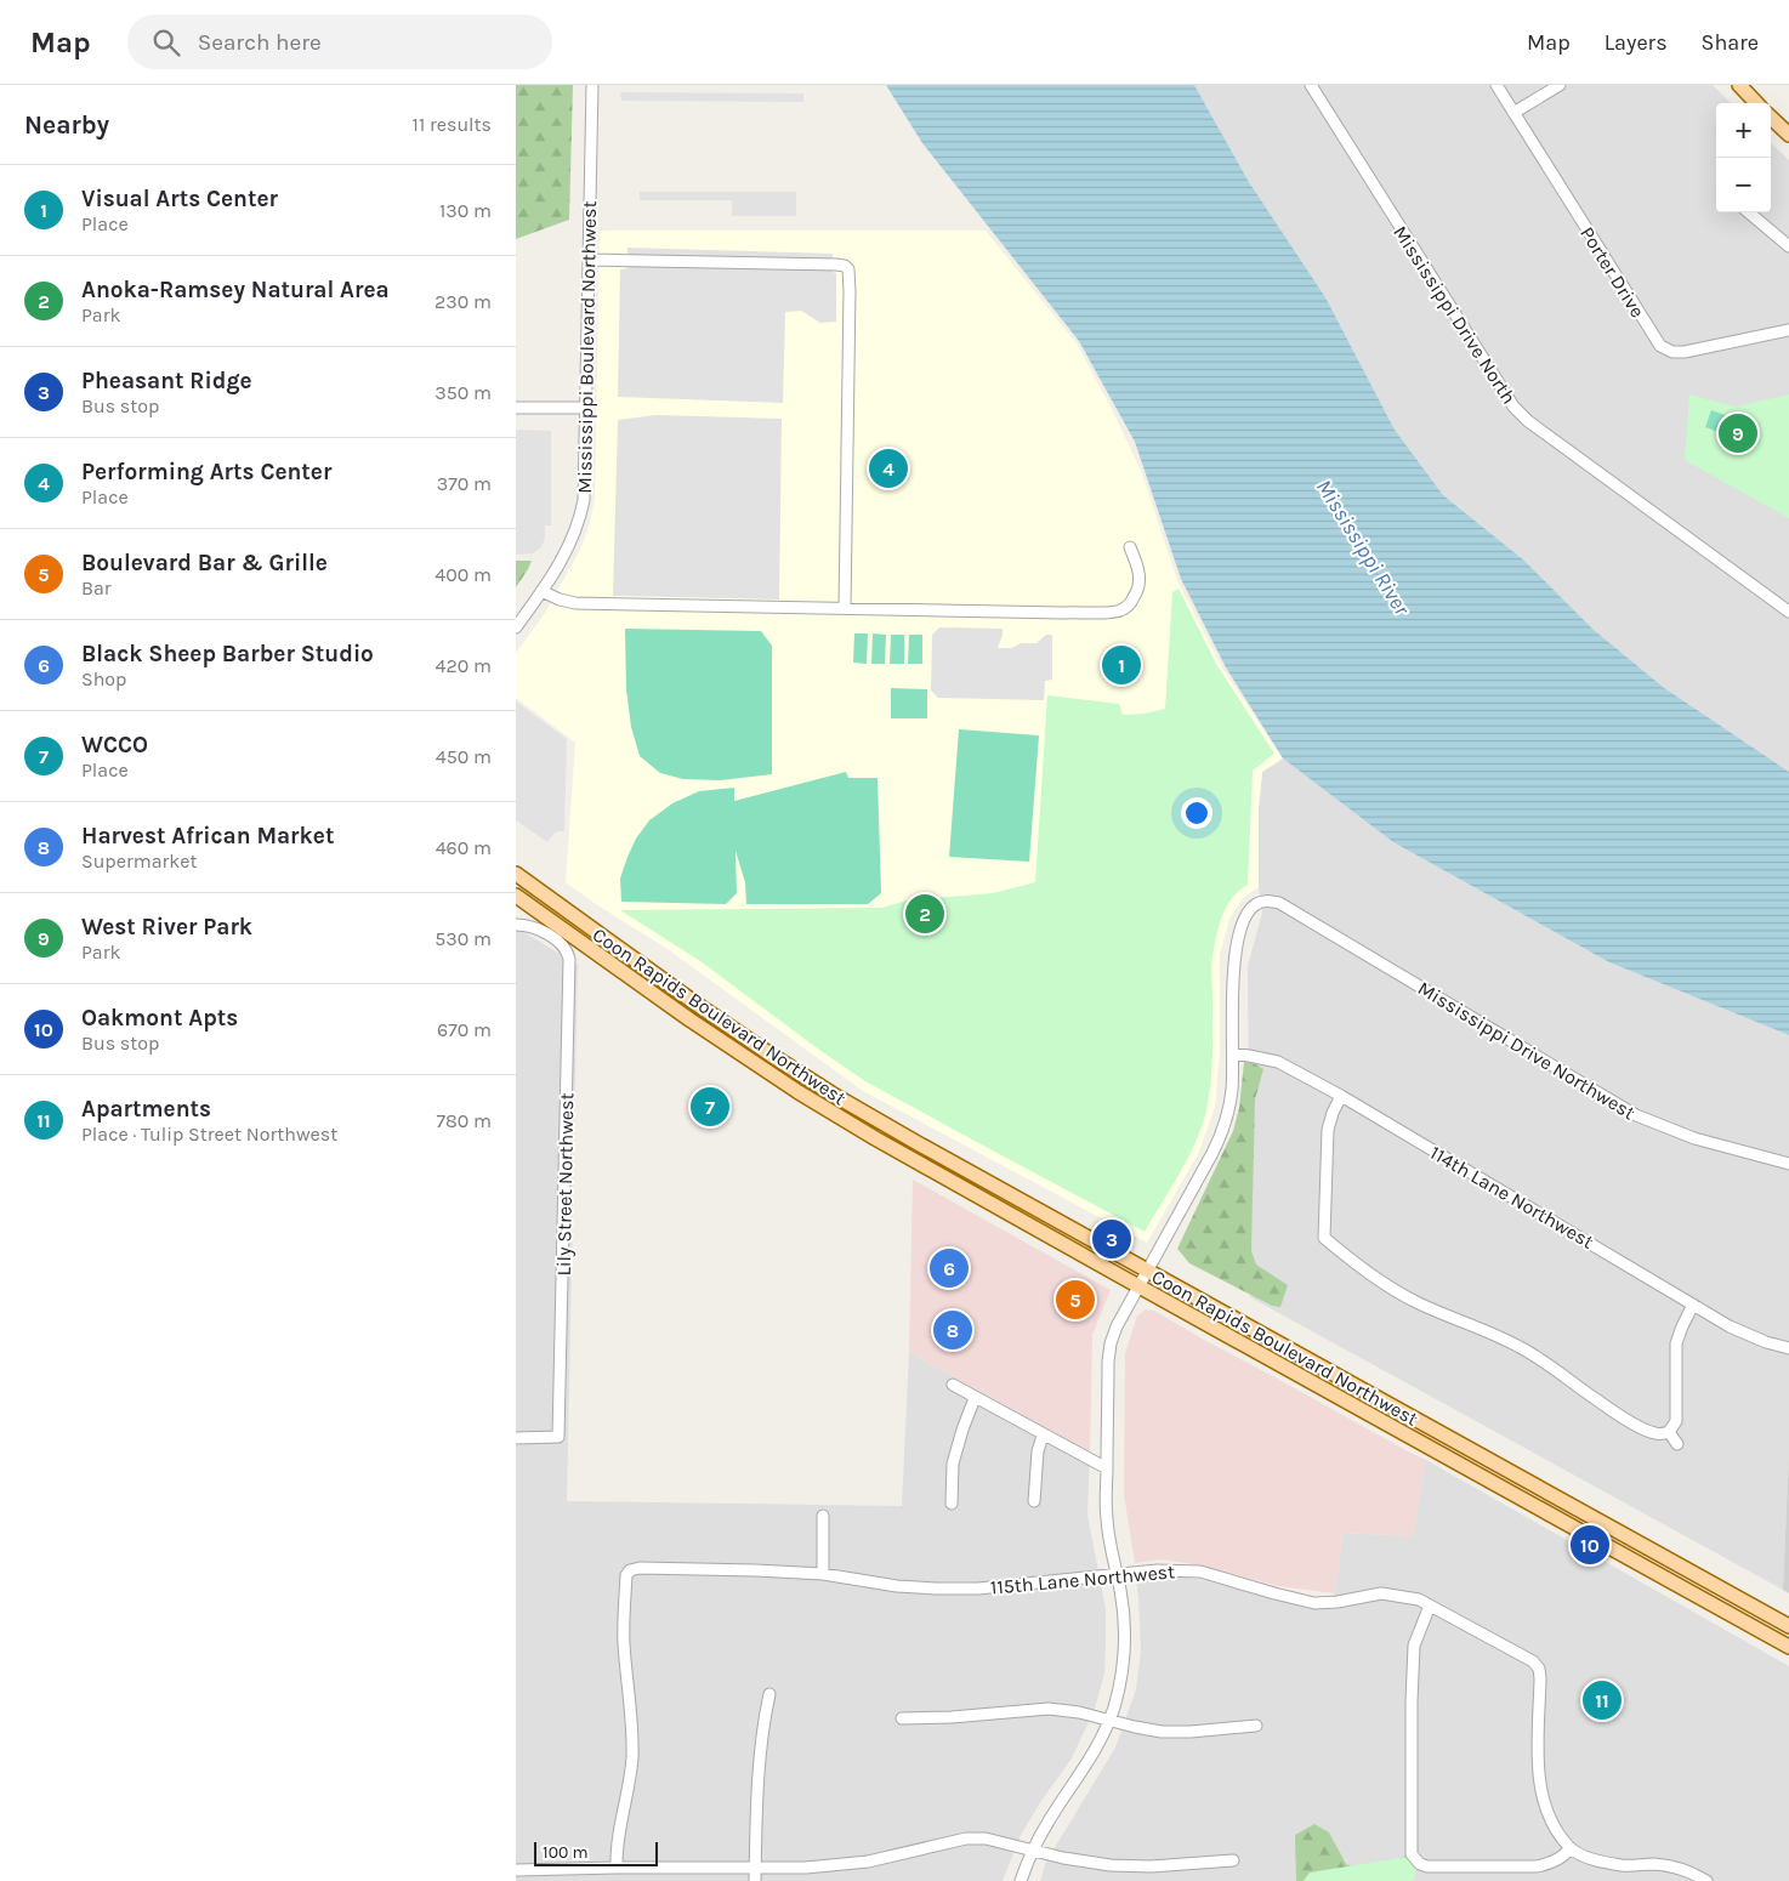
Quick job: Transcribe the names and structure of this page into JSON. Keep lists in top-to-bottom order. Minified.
{"streets":{"main road":["Coon Rapids Boulevard Northwest"],"street":["Porter Drive","Mississippi Drive North","Mississippi Boulevard Northwest","Mississippi Drive Northwest","Lily Street Northwest","114th Lane Northwest","115th Lane Northwest"]},"crossings":[["Mississippi Drive Northwest","114th Lane Northwest"]],"water":["Mississippi River"],"scale_bar":"100 m","page":{"header":"Map","search":"Search here","nav":["Map","Layers","Share"],"heading":["Nearby","11 results"],"map_buttons":["+","−"],"list":[{"mark":"1","name":"Visual Arts Center","note":"Place","value":"130 m"},{"mark":"2","name":"Anoka-Ramsey Natural Area","note":"Park","value":"230 m"},{"mark":"3","name":"Pheasant Ridge","note":"Bus stop","value":"350 m"},{"mark":"4","name":"Performing Arts Center","note":"Place","value":"370 m"},{"mark":"5","name":"Boulevard Bar & Grille","note":"Bar","value":"400 m"},{"mark":"6","name":"Black Sheep Barber Studio","note":"Shop","value":"420 m"},{"mark":"7","name":"WCCO","note":"Place","value":"450 m"},{"mark":"8","name":"Harvest African Market","note":"Supermarket","value":"460 m"},{"mark":"9","name":"West River Park","note":"Park","value":"530 m"},{"mark":"10","name":"Oakmont Apts","note":"Bus stop","value":"670 m"},{"mark":"11","name":"Apartments","note":"Place · Tulip Street Northwest","value":"780 m"}],"pins":["9","4","1","2","7","3","6","5","8","10","11"],"scale":"100 m"}}
